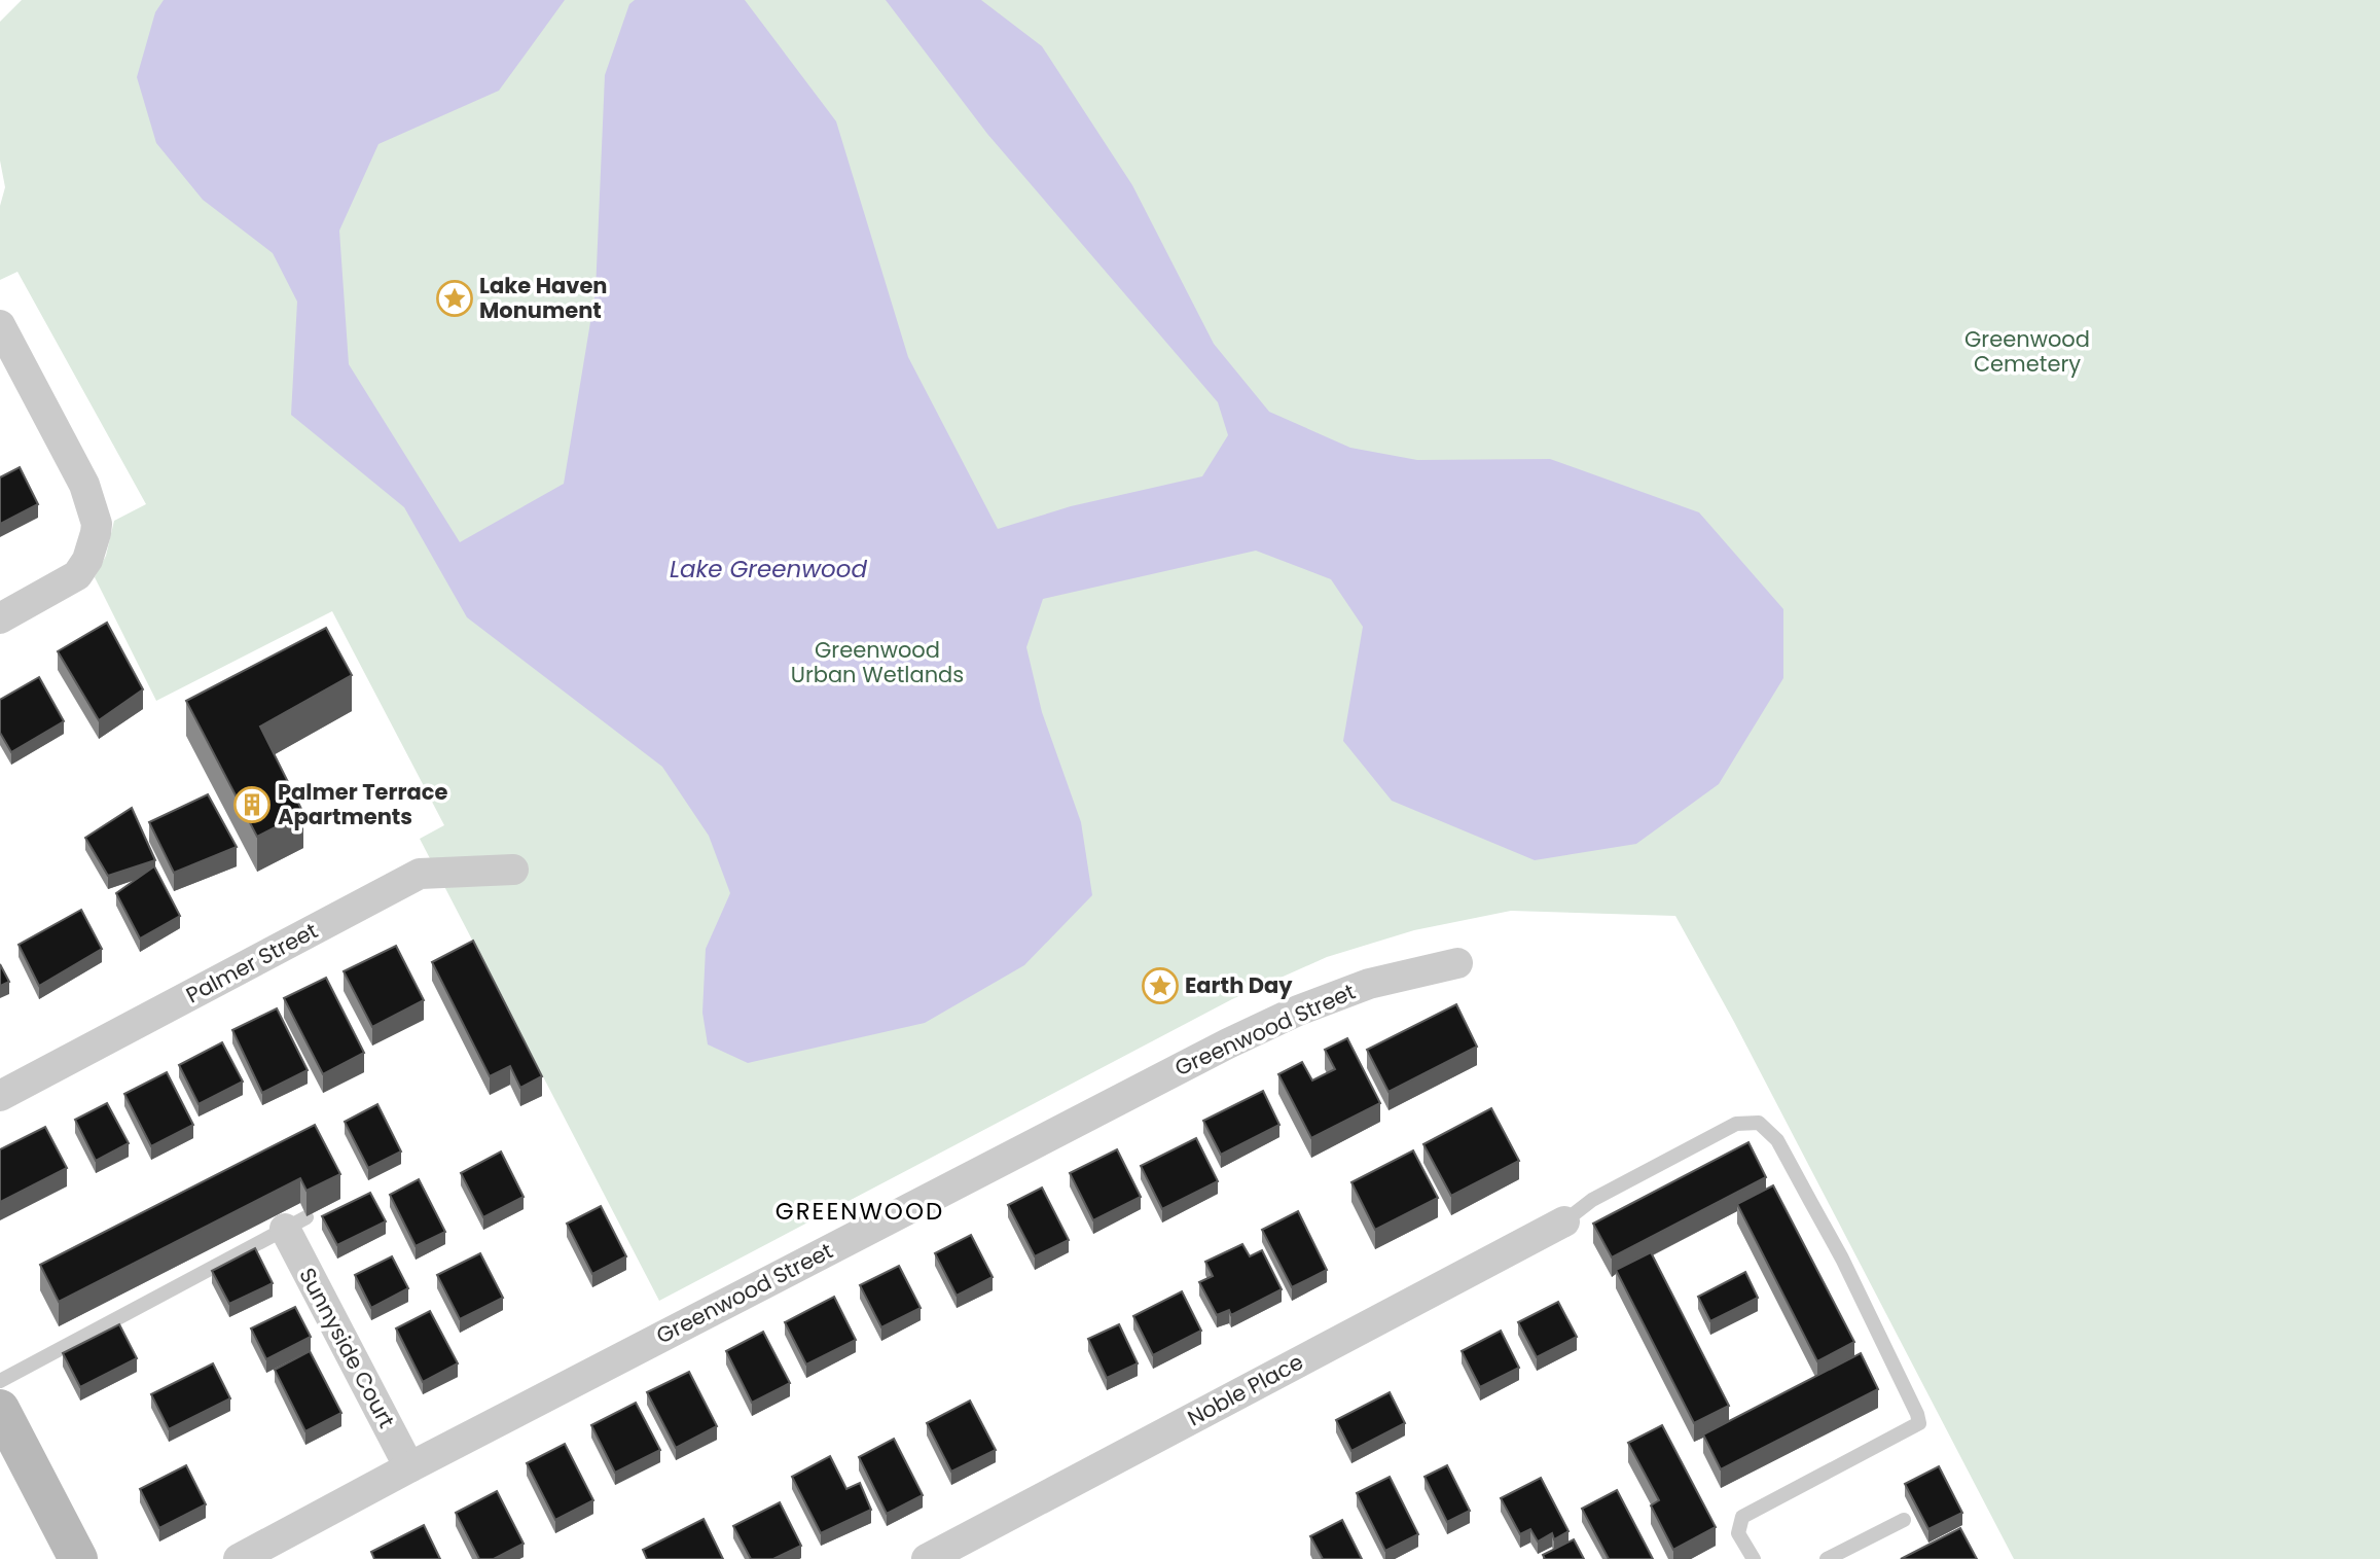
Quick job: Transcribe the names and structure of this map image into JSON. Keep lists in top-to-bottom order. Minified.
{"streets":{"street":["Palmer Street","Greenwood Street","Sunnyside Court","Noble Place"]},"crossings":[["Greenwood Street","Sunnyside Court"]],"districts":["GREENWOOD"],"water":["Lake Greenwood"],"parks":["Greenwood Cemetery","Greenwood Urban Wetlands"],"places":{"place":["Lake Haven Monument","Earth Day"],"building":["Palmer Terrace Apartments"]}}
